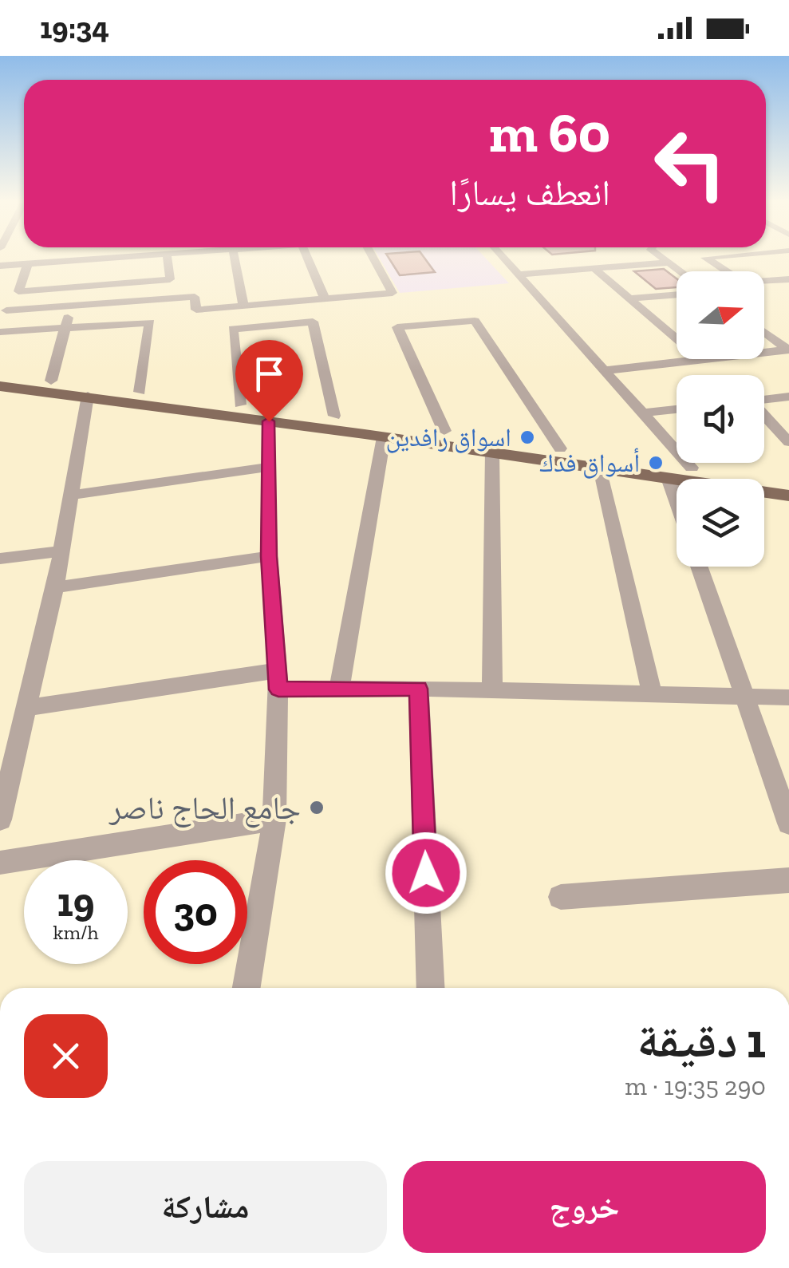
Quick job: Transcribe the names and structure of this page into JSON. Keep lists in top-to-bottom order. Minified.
{"places":["اسواق رافدين","أسواق فدك","جامع الحاج ناصر"],"north":"right","page":{"status":"19:34","turn":["60 m","انعطف يسارًا"],"speed":"19 km/h","limit":"30","heading":["1 دقيقة","290 m · 19:35"],"buttons":["خروج","مشاركة"]}}
